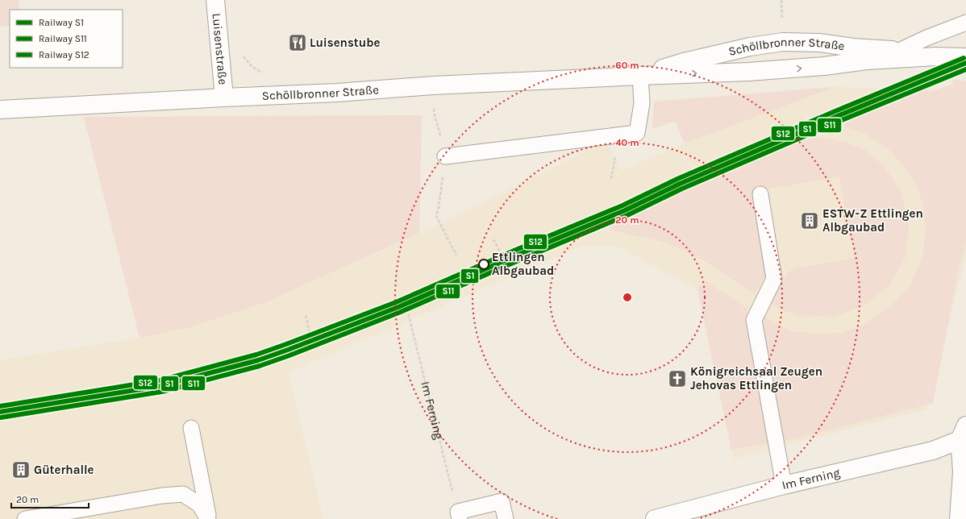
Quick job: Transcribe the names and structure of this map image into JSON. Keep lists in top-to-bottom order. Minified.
{"streets":{"main road":["Luisenstraße","Schöllbronner Straße","Im Ferning"]},"crossings":[["Luisenstraße","Schöllbronner Straße"]],"places":{"restaurant":["Luisenstube"],"building":["ESTW-Z Ettlingen Albgaubad","Güterhalle"],"other":["Ettlingen Albgaubad"],"church":["Königreichsaal Zeugen Jehovas Ettlingen"]},"lines":["rail line S12","rail line S1","rail line S11"],"legend":["Railway S1","Railway S11","Railway S12"],"scale_bar":"20 m","rings":["60 m","40 m","20 m"]}
